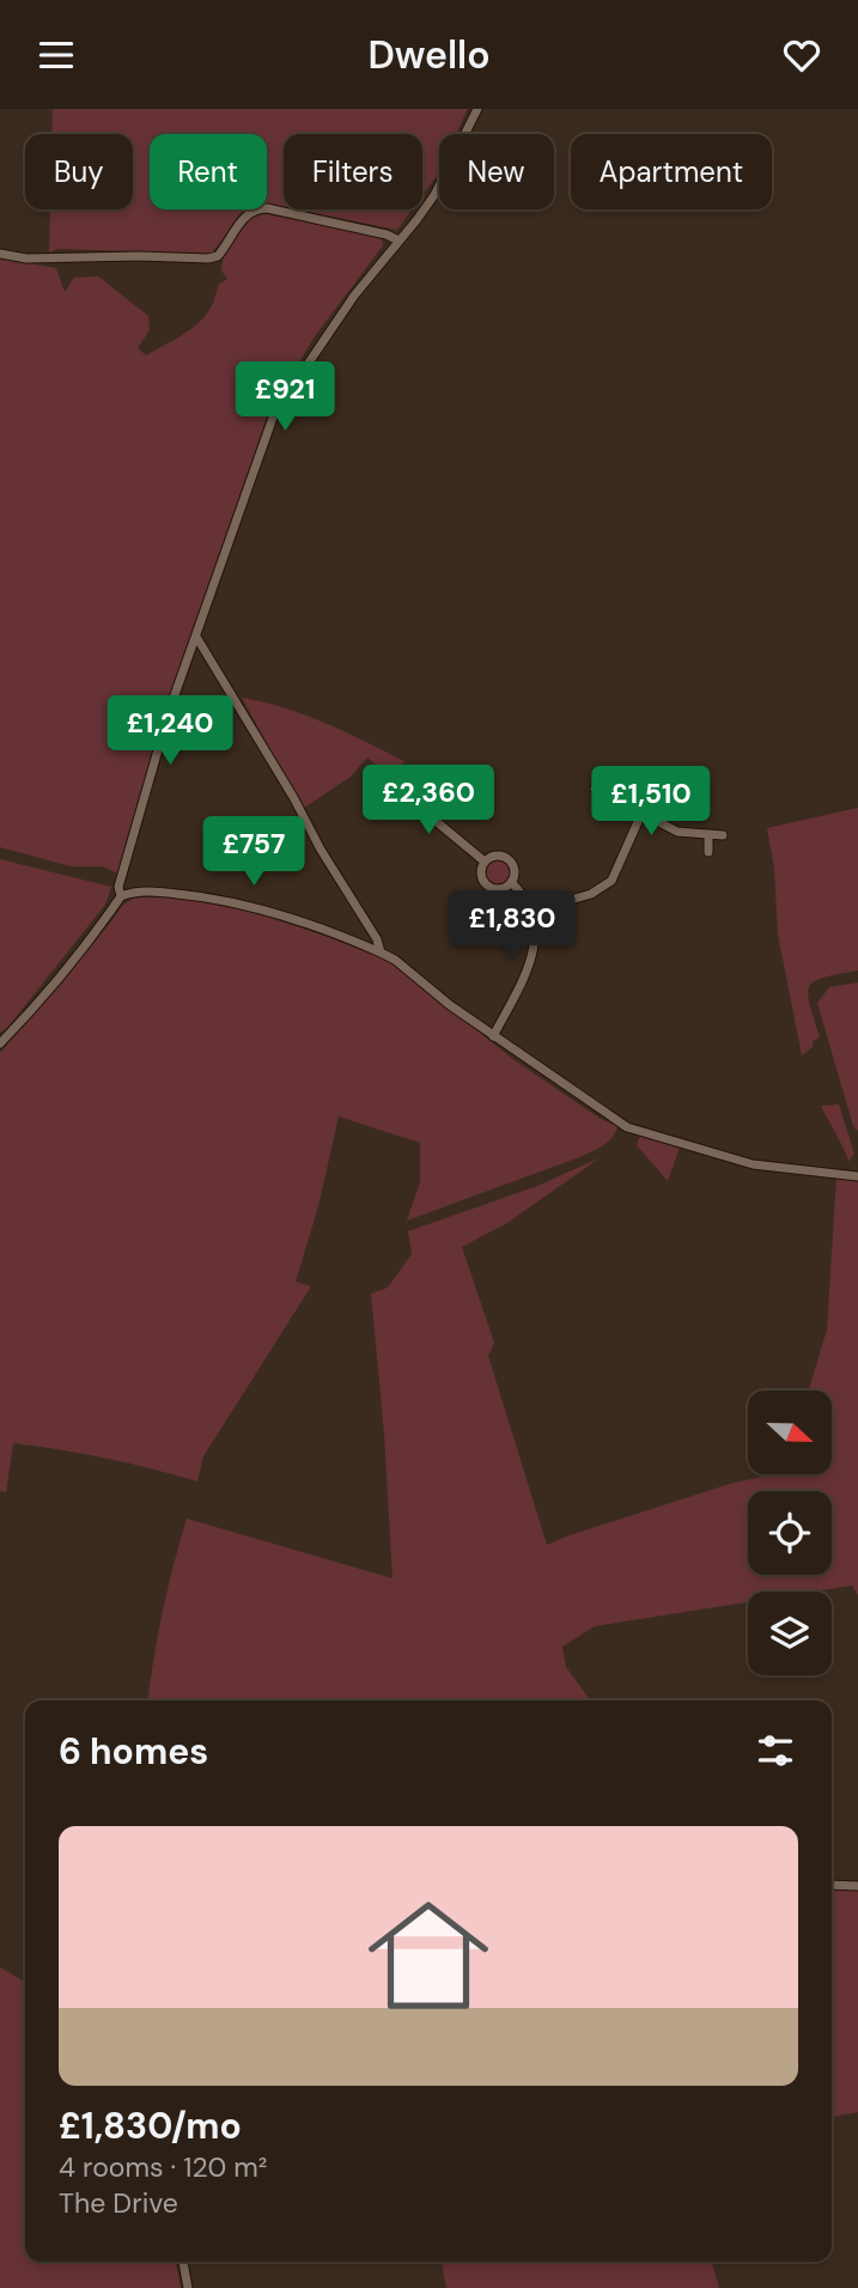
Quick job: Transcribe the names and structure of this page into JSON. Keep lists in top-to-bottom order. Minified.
{"north":"right","page":{"header":"Dwello","chip":["Buy","Rent","Filters","New","Apartment"],"price":["£921","£1,240","£2,360","£1,510","£757","£1,830"],"heading":"6 homes","list":[{"name":"£1,830/mo","note":"4 rooms · 120 m² · The Drive"}]}}
